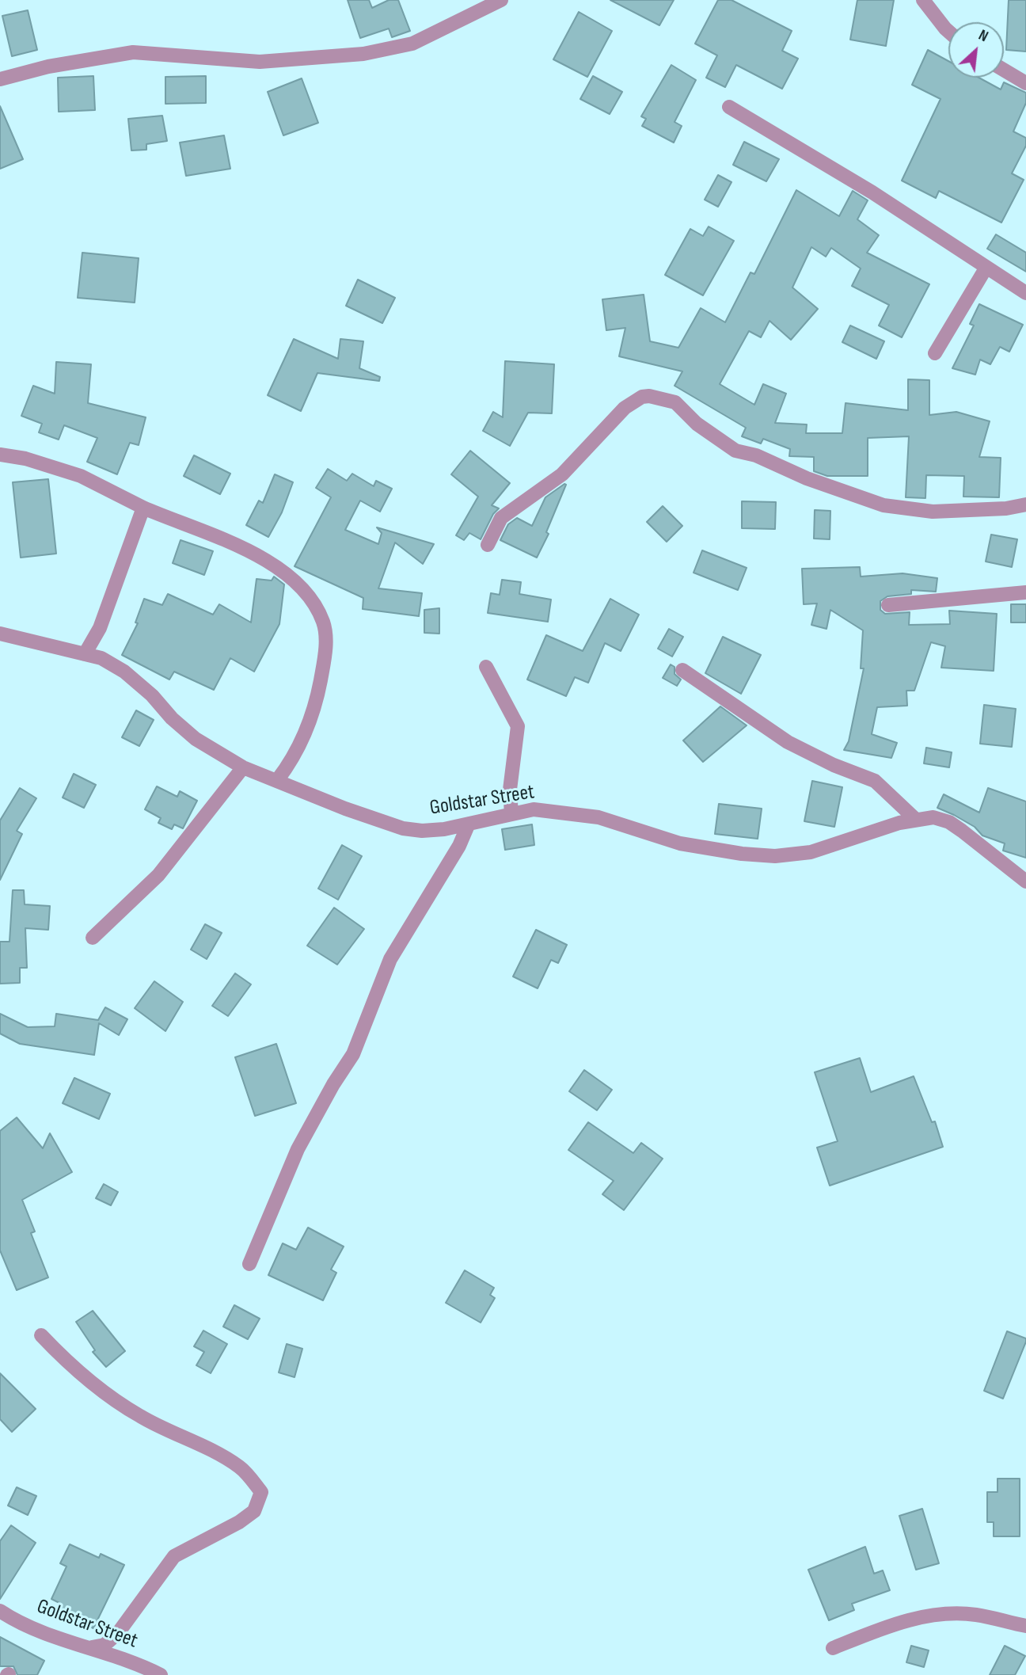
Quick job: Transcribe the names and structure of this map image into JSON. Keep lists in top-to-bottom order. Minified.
{"streets":{"street":["Goldstar Street"]},"north":"top right"}
